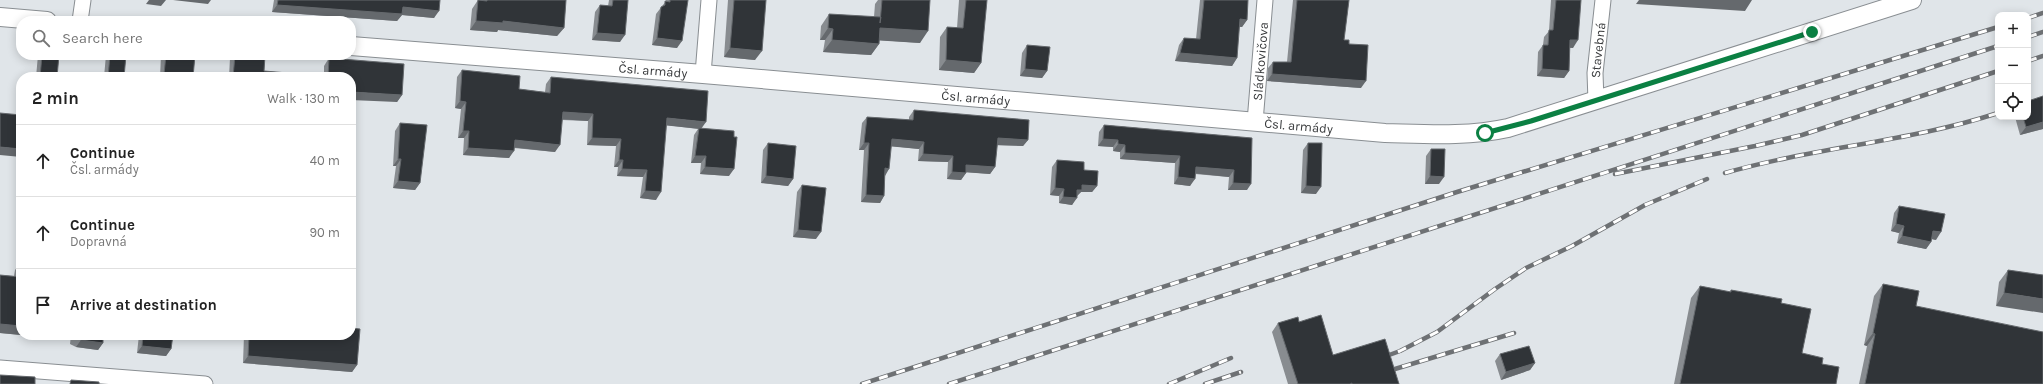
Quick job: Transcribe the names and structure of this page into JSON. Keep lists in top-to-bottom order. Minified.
{"streets":{"street":["Stavebná","Sládkovičova","Čsl. armády"]},"crossings":[["Stavebná","Čsl. armády"],["Sládkovičova","Čsl. armády"]],"page":{"map_buttons":["+","−"],"search":"Search here","heading":["2 min","Walk · 130 m"],"list":[["Continue","Čsl. armády","40 m"],["Continue","Dopravná","90 m"],"Arrive at destination"]}}
